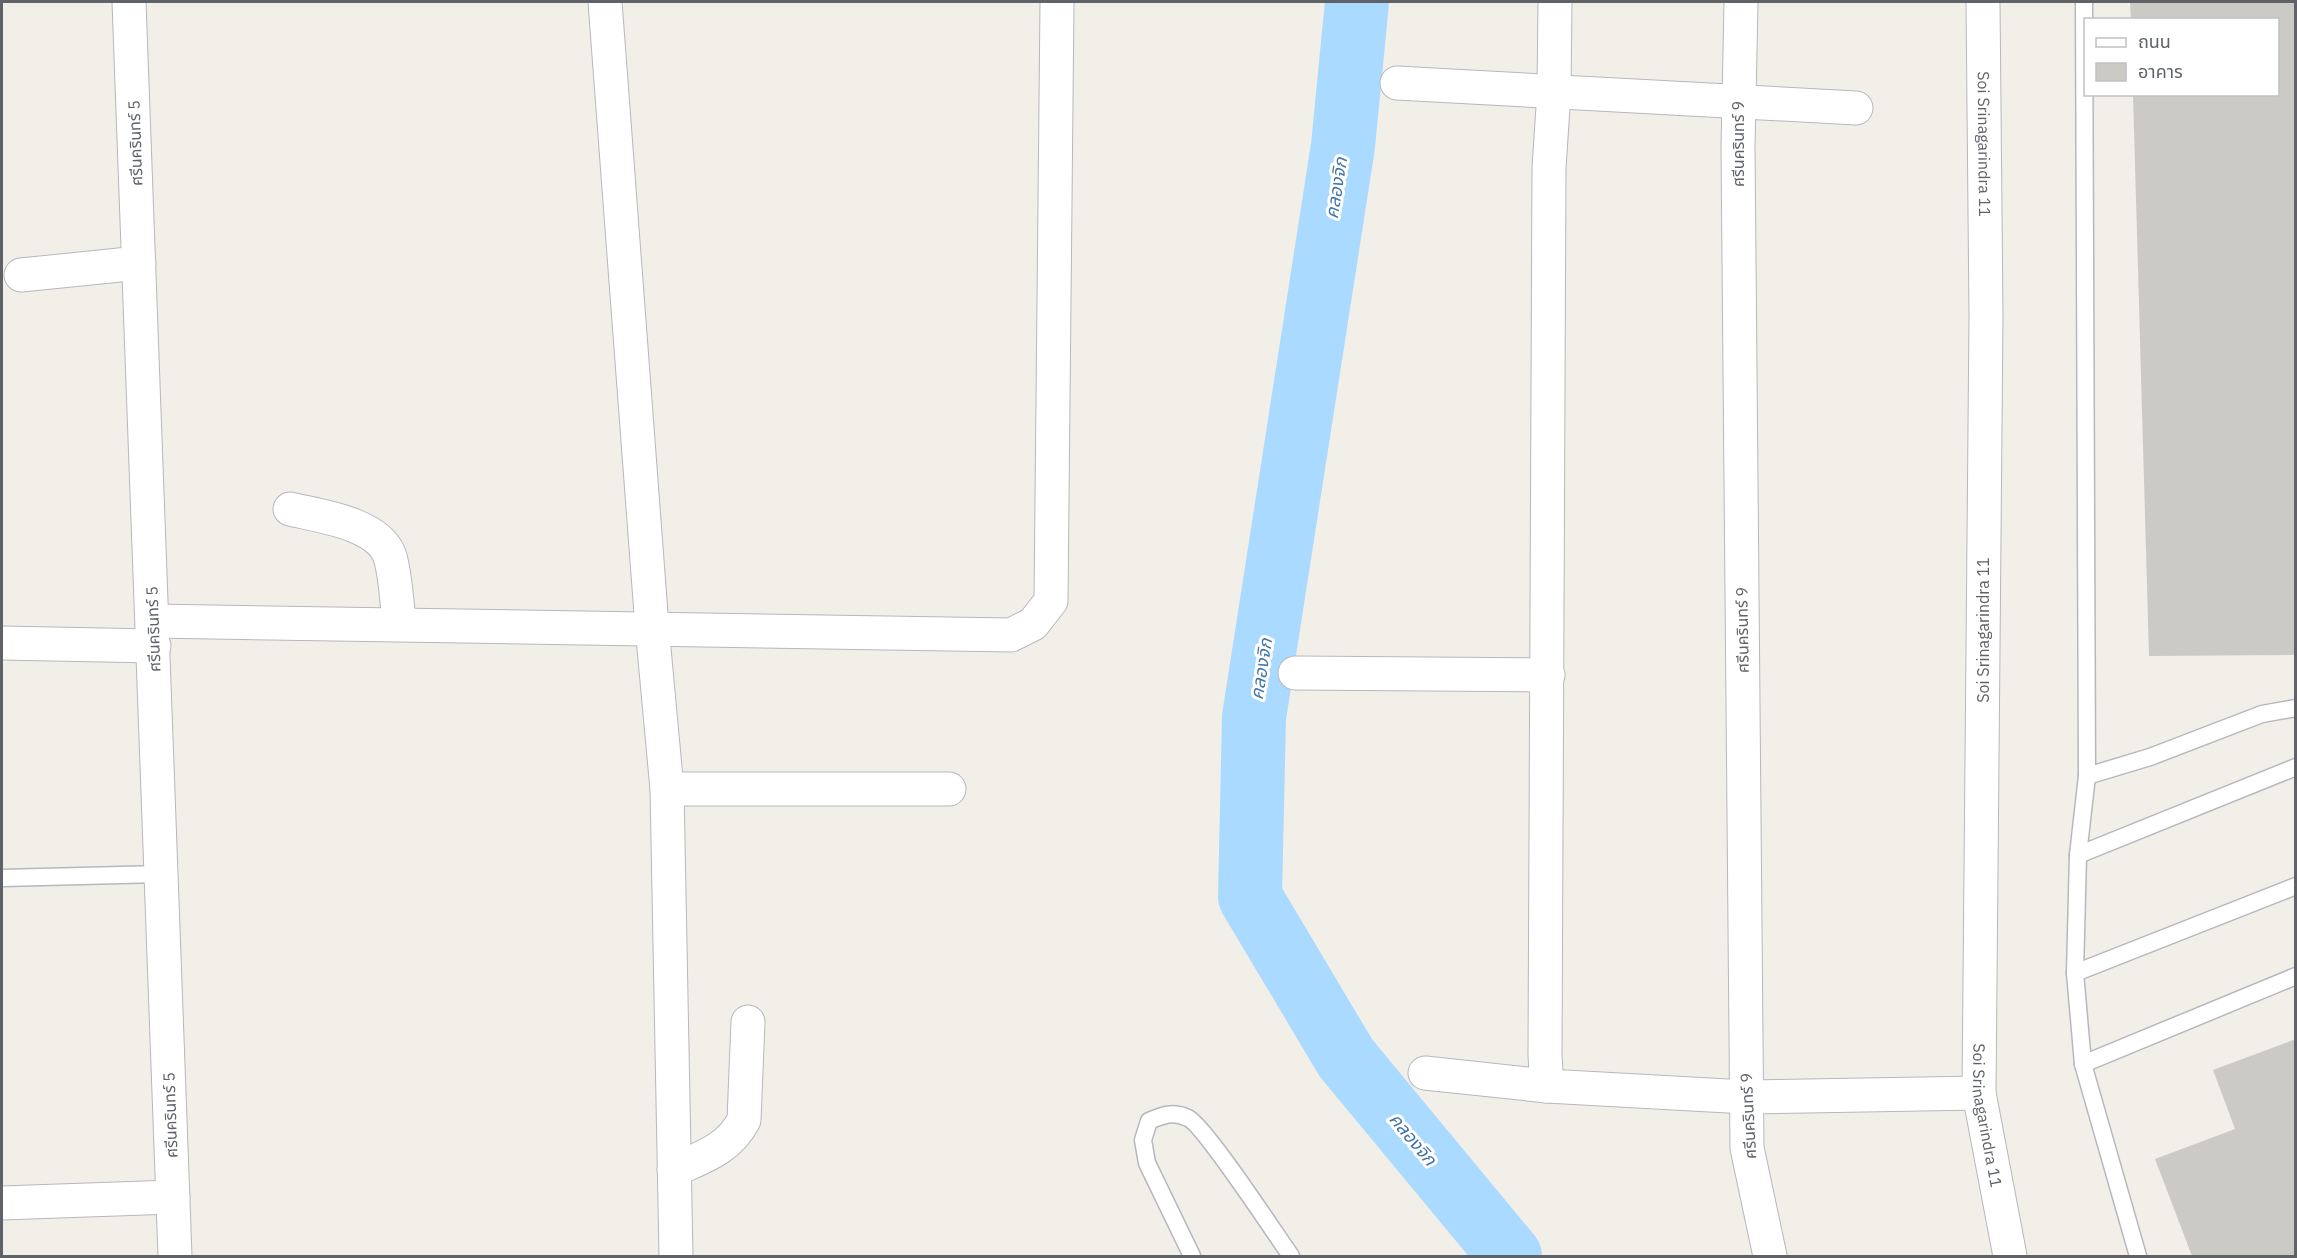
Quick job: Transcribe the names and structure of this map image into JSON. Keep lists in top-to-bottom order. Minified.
{"streets":{"street":["ศรีนครินทร์ 5","ศรีนครินทร์ 9","Soi Srinagarindra 11"]},"water":["คลองจิก"],"legend":["ถนน","อาคาร"]}
